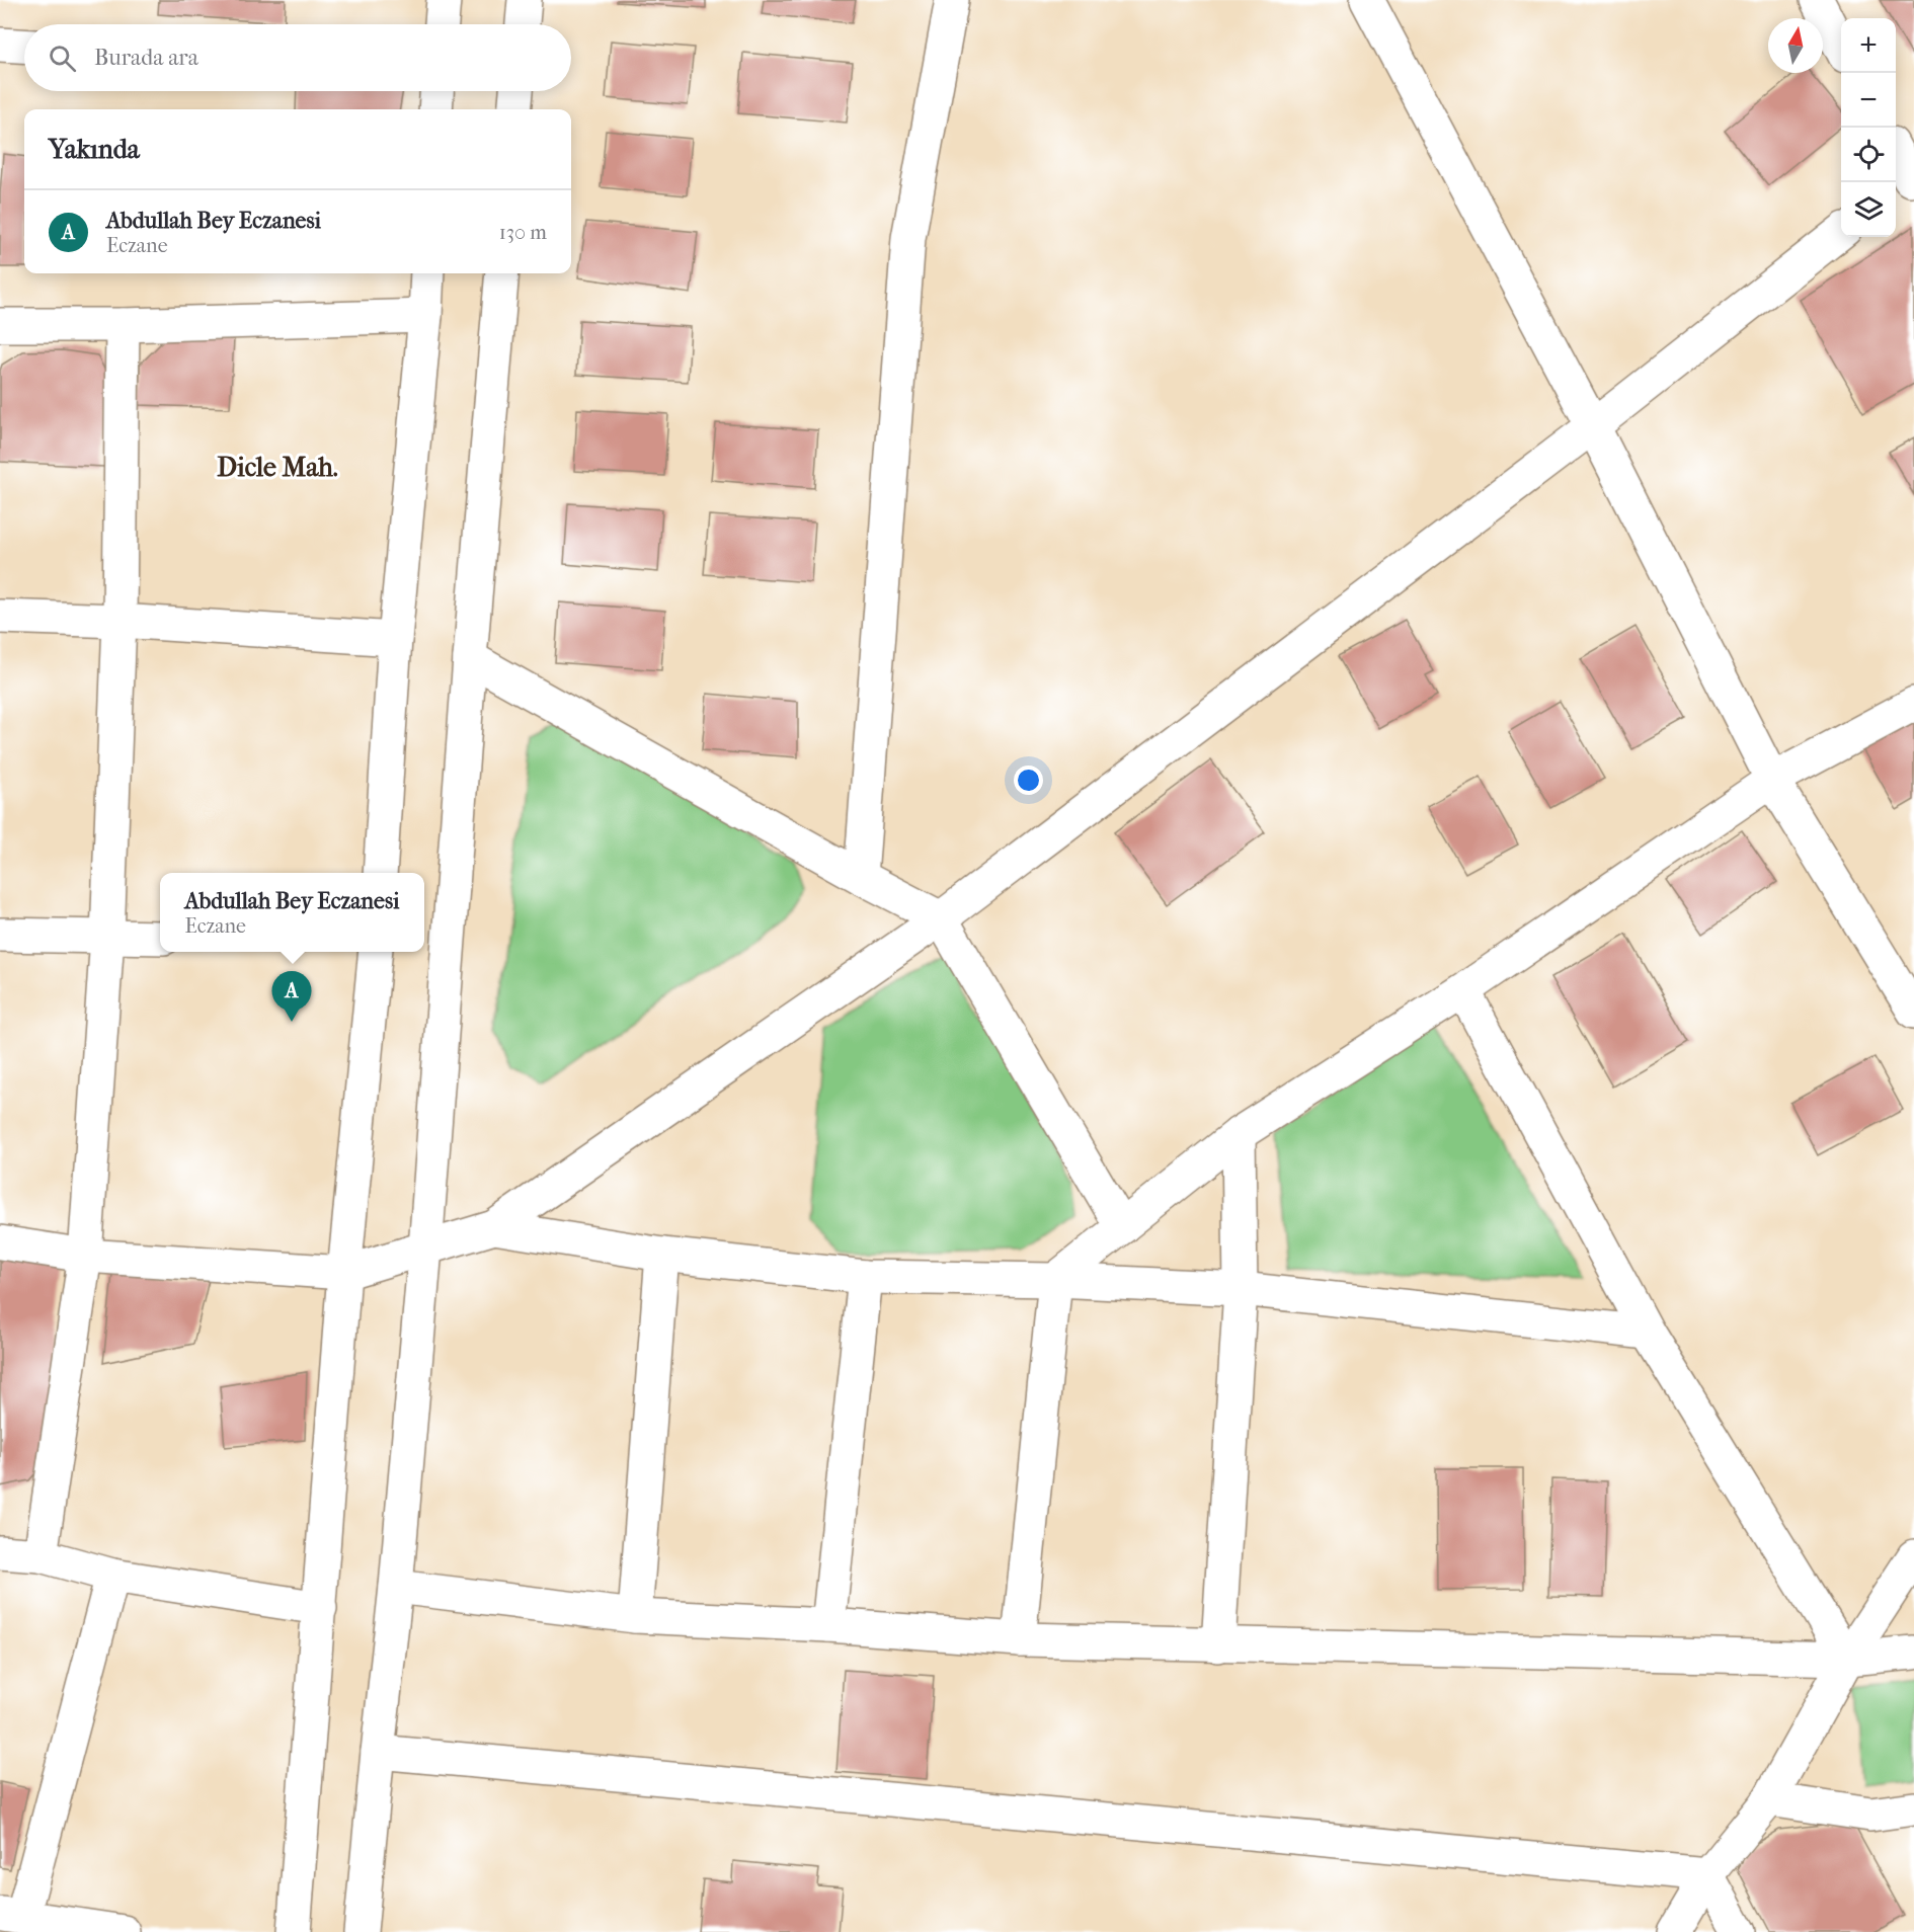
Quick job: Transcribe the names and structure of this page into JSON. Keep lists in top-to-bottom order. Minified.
{"districts":["Dicle Mah."],"north":"top","page":{"map_buttons":["+","−"],"search":"Burada ara","heading":"Yakında","list":[{"mark":"A","name":"Abdullah Bey Eczanesi","note":"Eczane","value":"130 m"}],"popup":["Abdullah Bey Eczanesi","Eczane"],"pins":"A"}}
